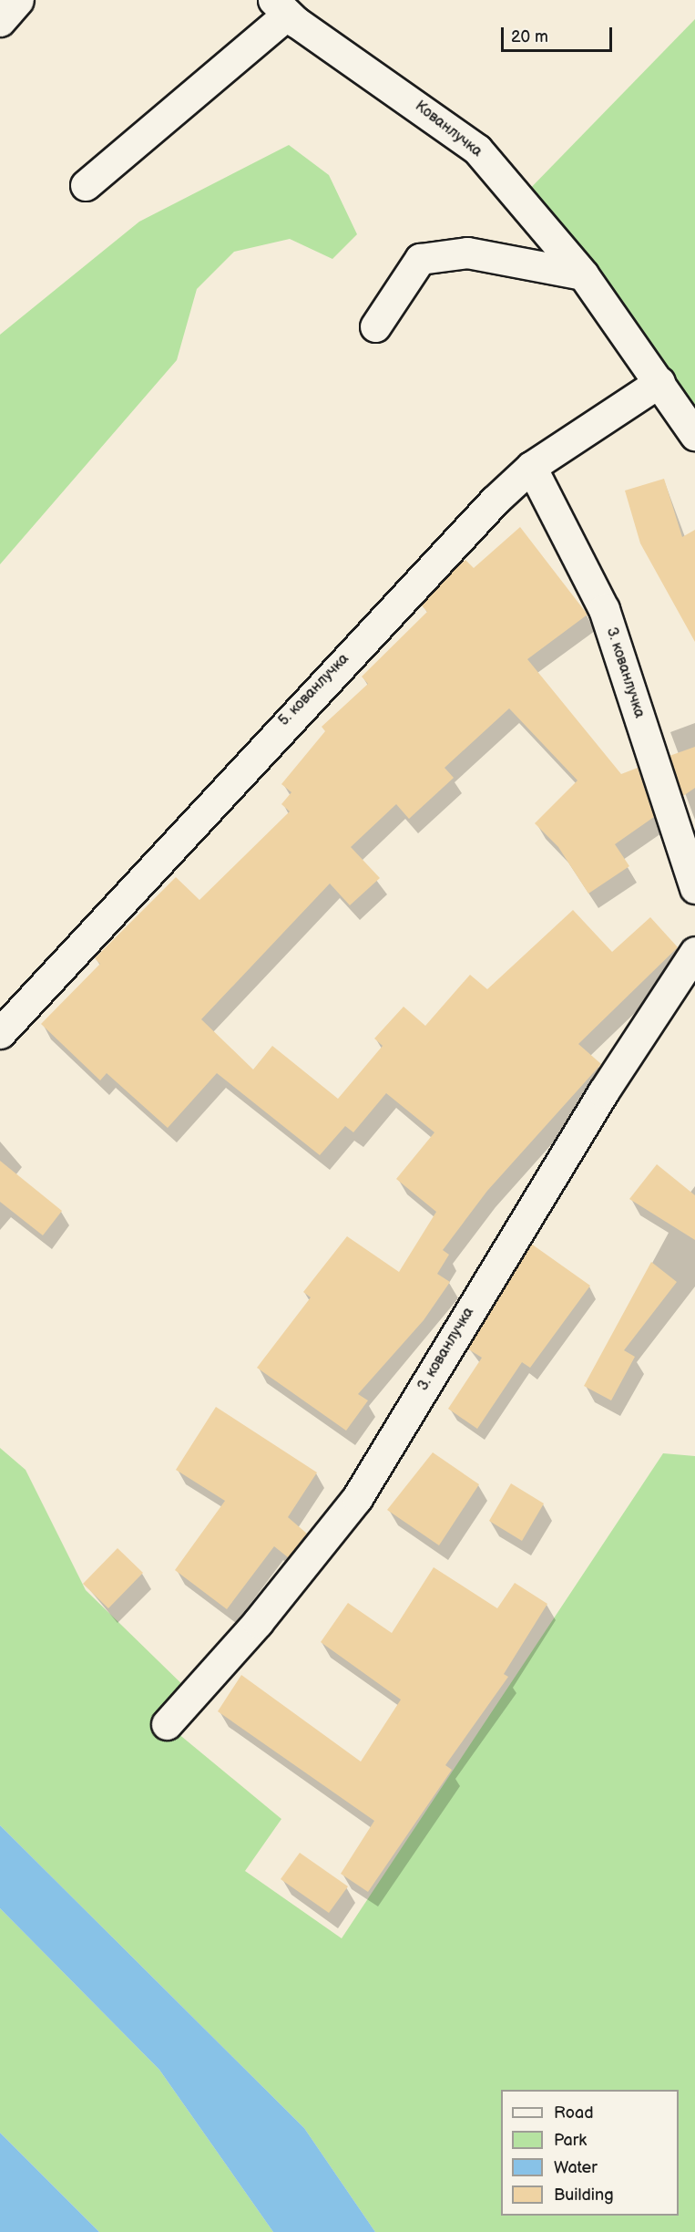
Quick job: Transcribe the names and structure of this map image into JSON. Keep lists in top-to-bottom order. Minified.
{"streets":{"street":["Кованлучка","3. кованлучка","5. кованлучка"]},"crossings":[["Кованлучка","5. кованлучка"],["3. кованлучка","5. кованлучка"]],"legend":["Road","Park","Water","Building"],"scale_bar":"20 m"}
